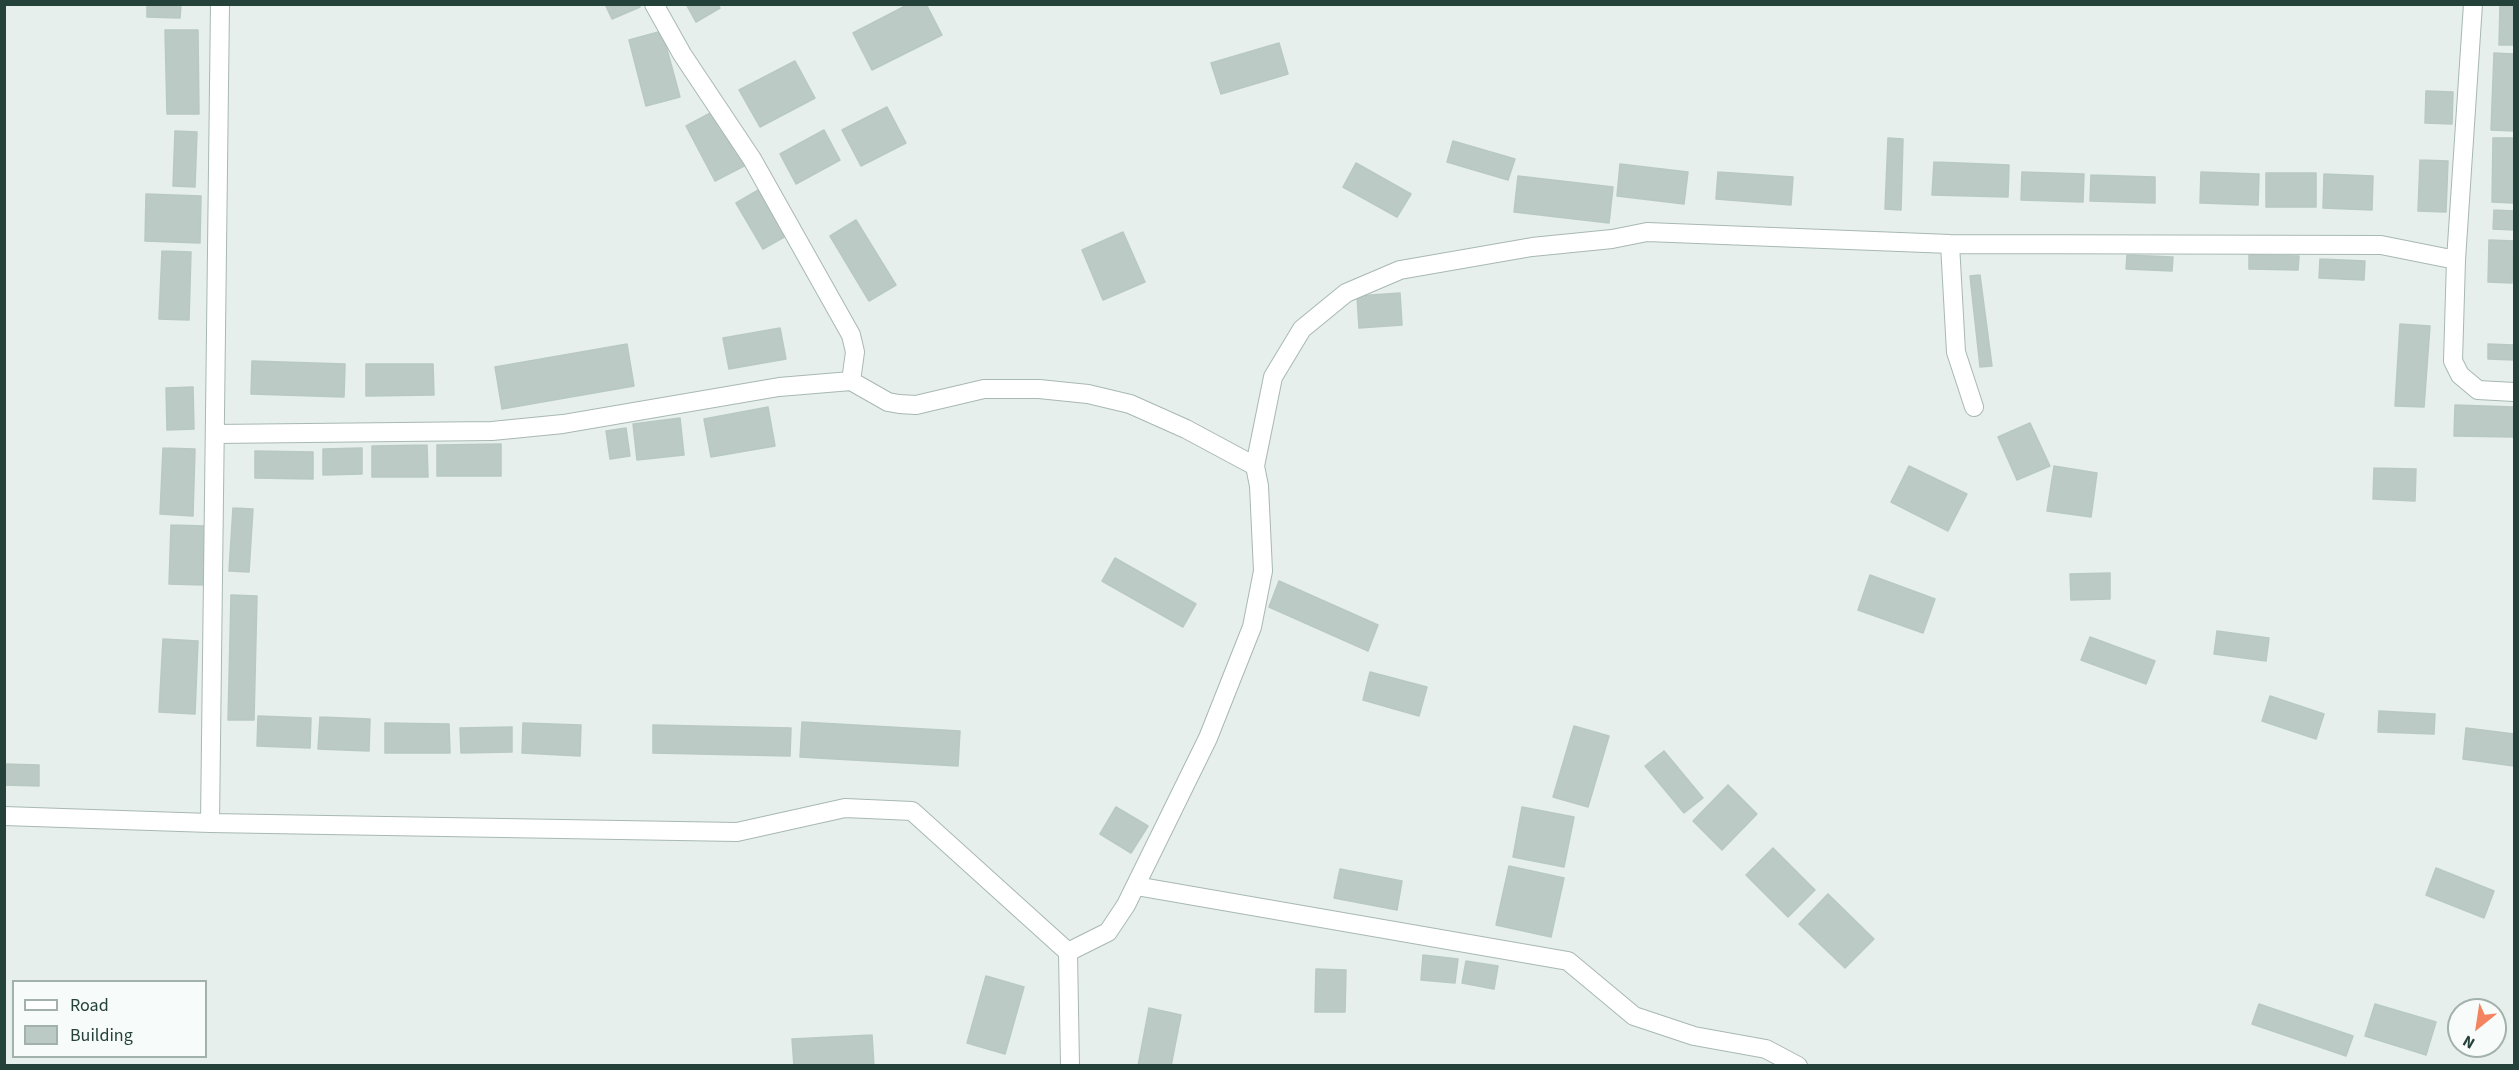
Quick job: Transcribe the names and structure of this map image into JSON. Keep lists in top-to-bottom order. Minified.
{"legend":["Road","Building"],"north":"bottom left"}
